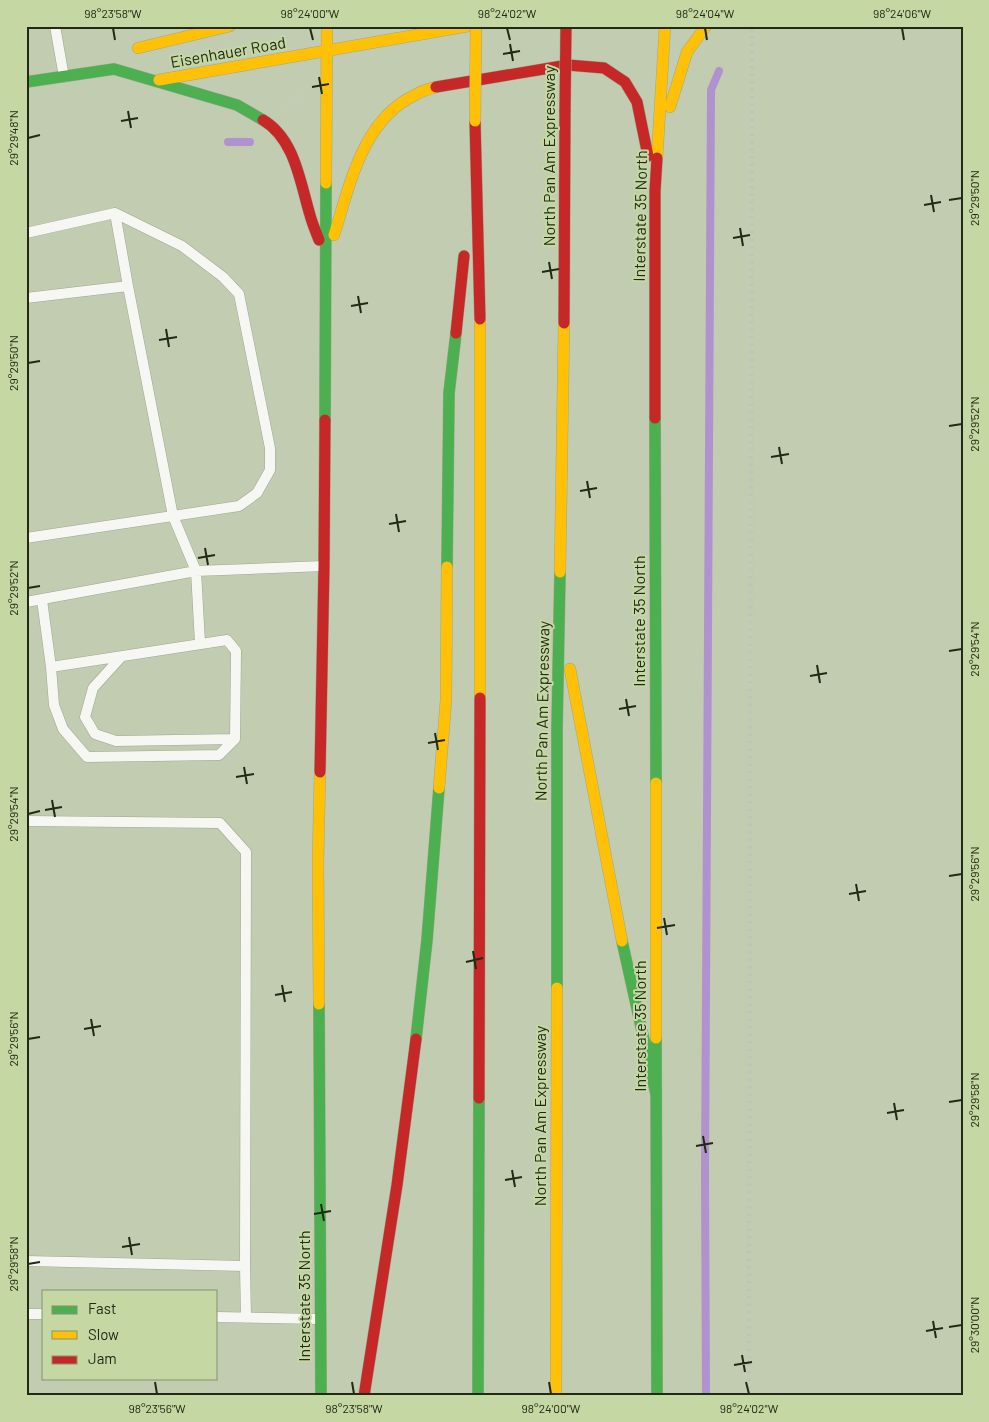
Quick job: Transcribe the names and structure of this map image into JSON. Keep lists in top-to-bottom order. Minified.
{"streets":{"main road":["Eisenhauer Road","North Pan Am Expressway","Interstate 35 North"]},"crossings":[["Eisenhauer Road","Interstate 35 North"]],"legend":["Fast","Slow","Jam"],"coordinates":["98°23'58\"W","98°24'00\"W","98°24'02\"W","98°24'04\"W","98°24'06\"W","29°29'48\"N","29°29'50\"N","29°29'52\"N","29°29'54\"N","29°29'56\"N","29°29'58\"N","29°30'00\"N","98°23'56\"W"]}
